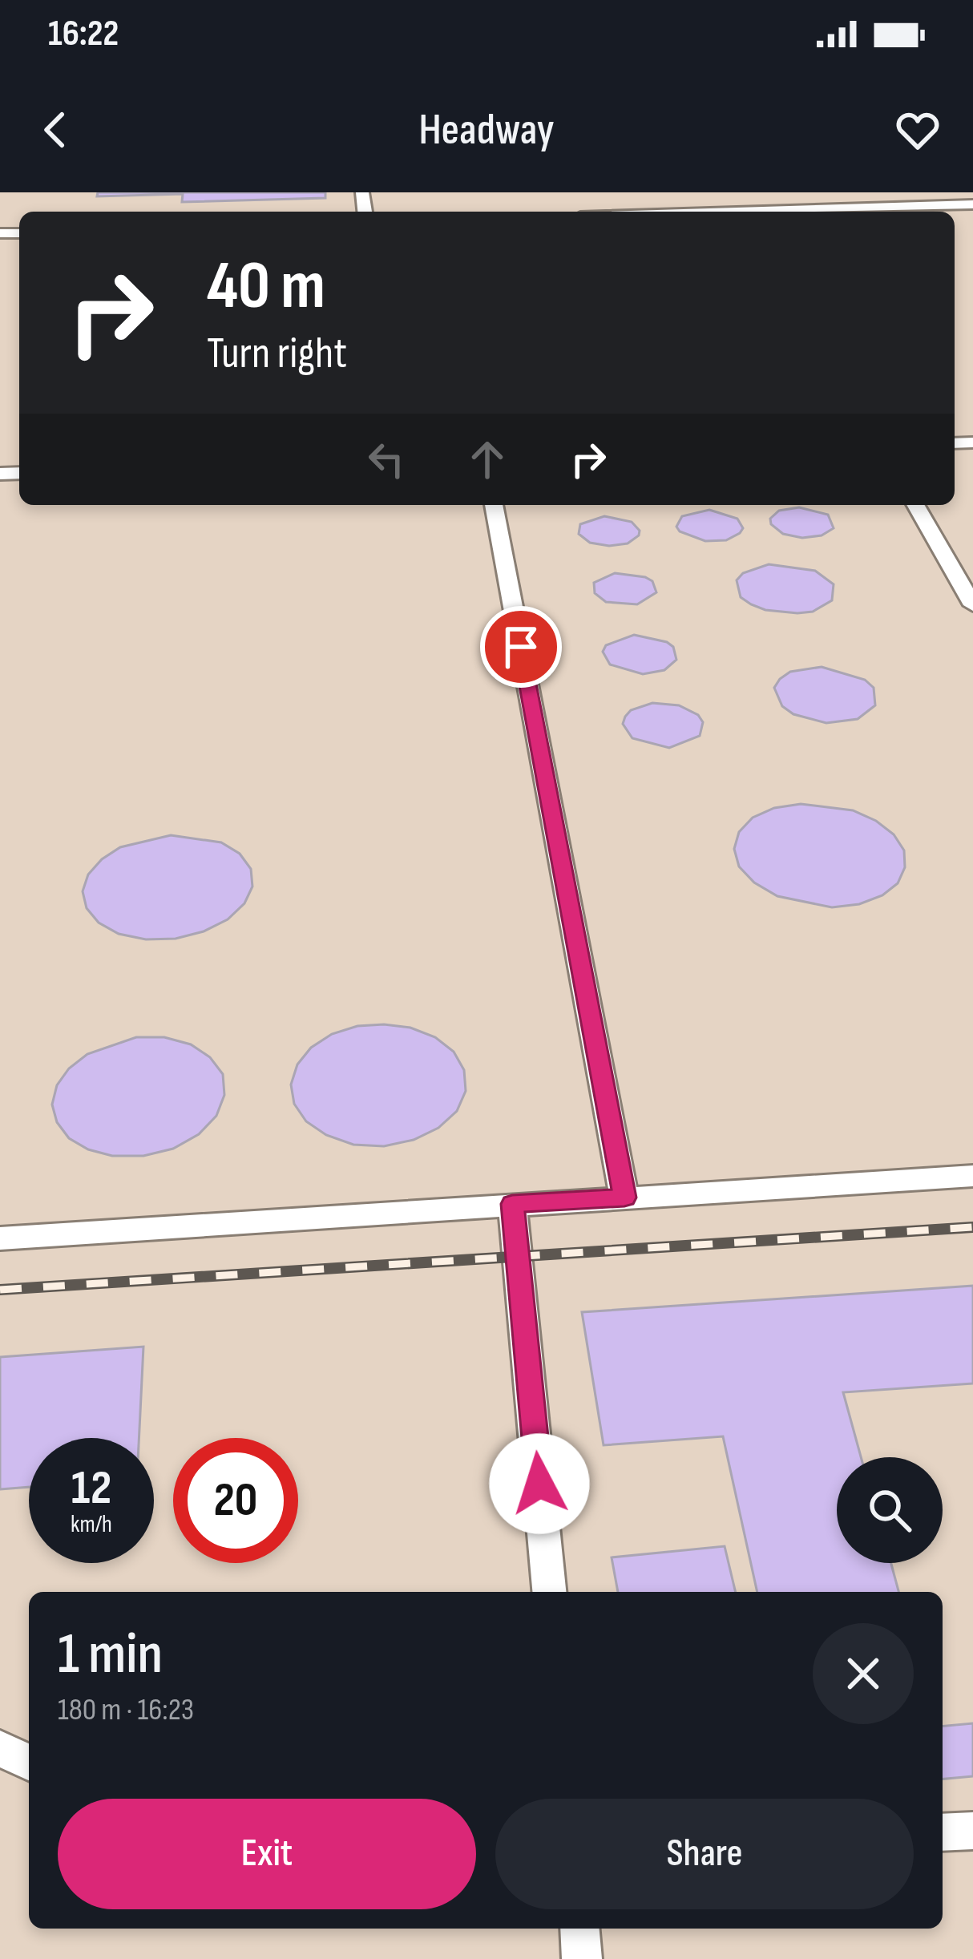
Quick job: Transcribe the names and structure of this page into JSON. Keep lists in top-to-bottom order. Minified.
{"page":{"status":"16:22","header":"Headway","turn":["40 m","Turn right"],"speed":"12 km/h","limit":"20","heading":["1 min","180 m · 16:23"],"buttons":["Exit","Share"]}}
